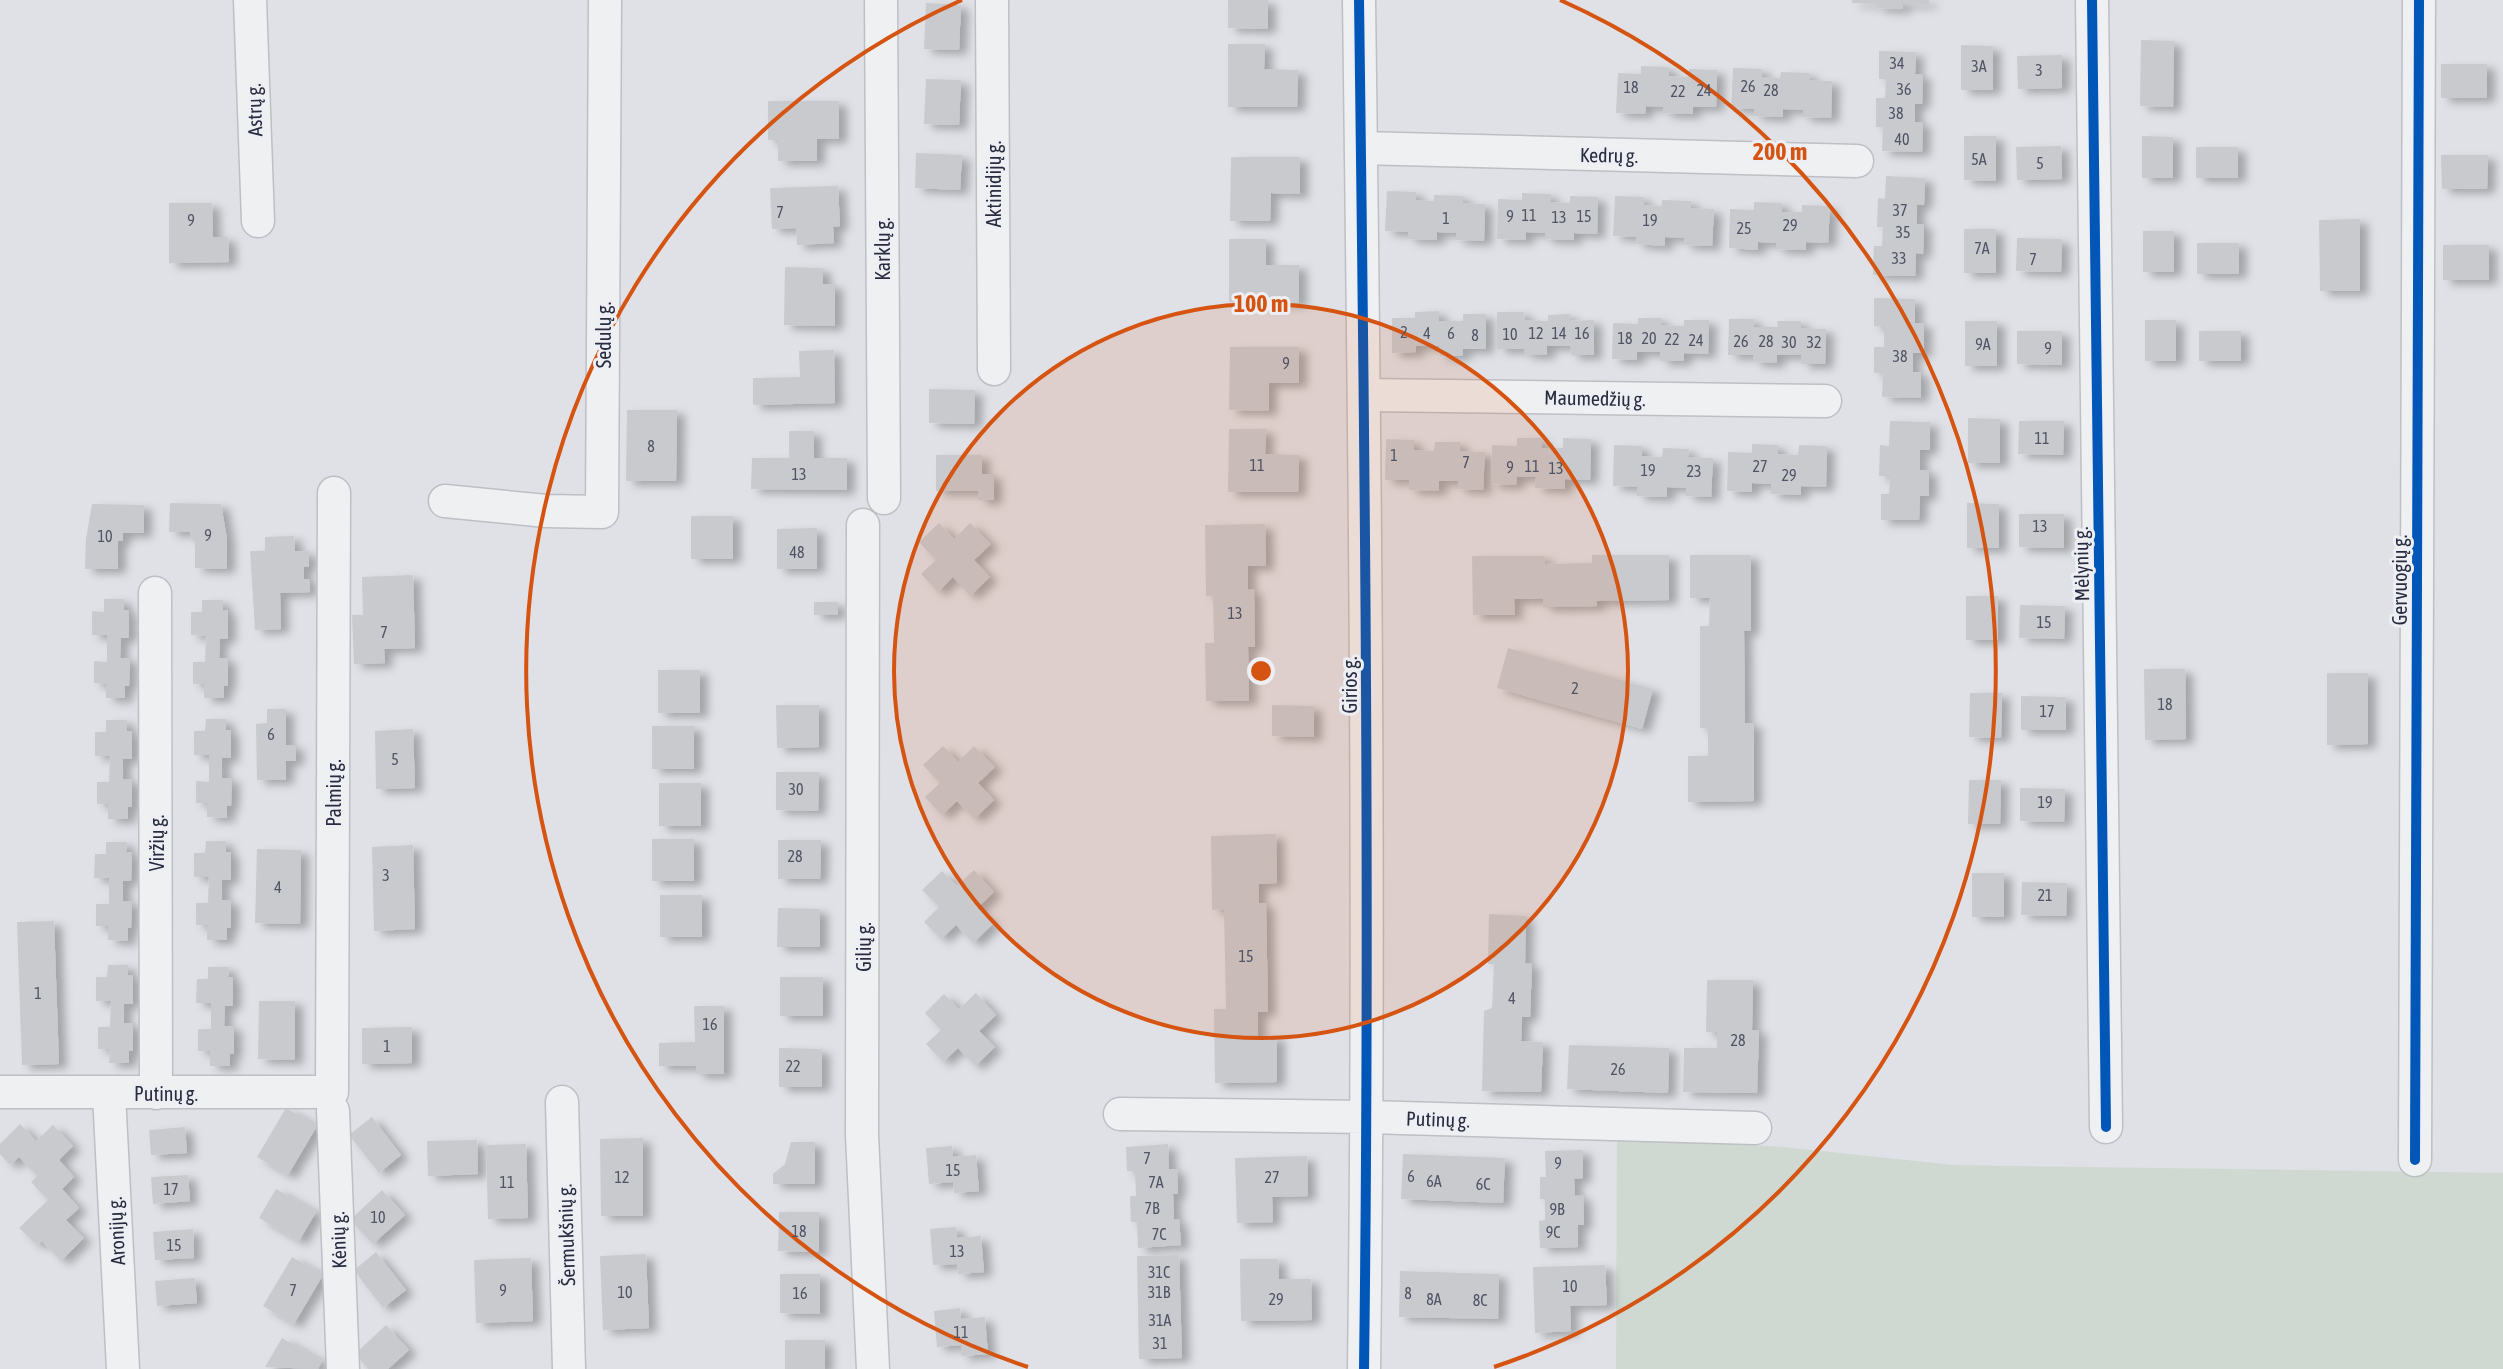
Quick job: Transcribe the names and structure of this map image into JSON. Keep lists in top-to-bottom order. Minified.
{"streets":{"street":["Astrų g.","Kedrų g.","Aktinidijų g.","Karklų g.","Sedulų g.","Maumedžių g.","Mėlynių g.","Gervuogių g.","Girios g.","Palmių g.","Viržių g.","Gilių g.","Putinų g.","Aronijų g.","Šermukšnių g.","Kėnių g."]},"crossings":[["Kedrų g.","Girios g."],["Maumedžių g.","Girios g."],["Girios g.","Putinų g."],["Palmių g.","Putinų g."],["Palmių g.","Kėnių g."],["Viržių g.","Putinų g."],["Putinų g.","Aronijų g."],["Putinų g.","Kėnių g."]],"house_numbers":["34","3A","3","26","18","36","24","28","22","38","40","5A","5","37","7","11","9","15","13","1","9","19","29","25","35","7A","33","7","2","4","6","12","14","16","10","8","18","20","22","24","26","28","30","32","9A","9","38","9","11","8","1","7","11","11","27","9","13","19","23","13","29","13","9","10","48","13","15","7","2","18","17","6","5","30","19","28","3","4","21","15","1","4","16","28","1","22","26","7","9","15","6","12","27","6A","11","7A","6C","17","7B","9B","10","18","9C","7C","15","13","31C","10","7","9","10","31B","16","8","29","8A","8C","31A","11","31"],"rings":["200 m","100 m"]}
